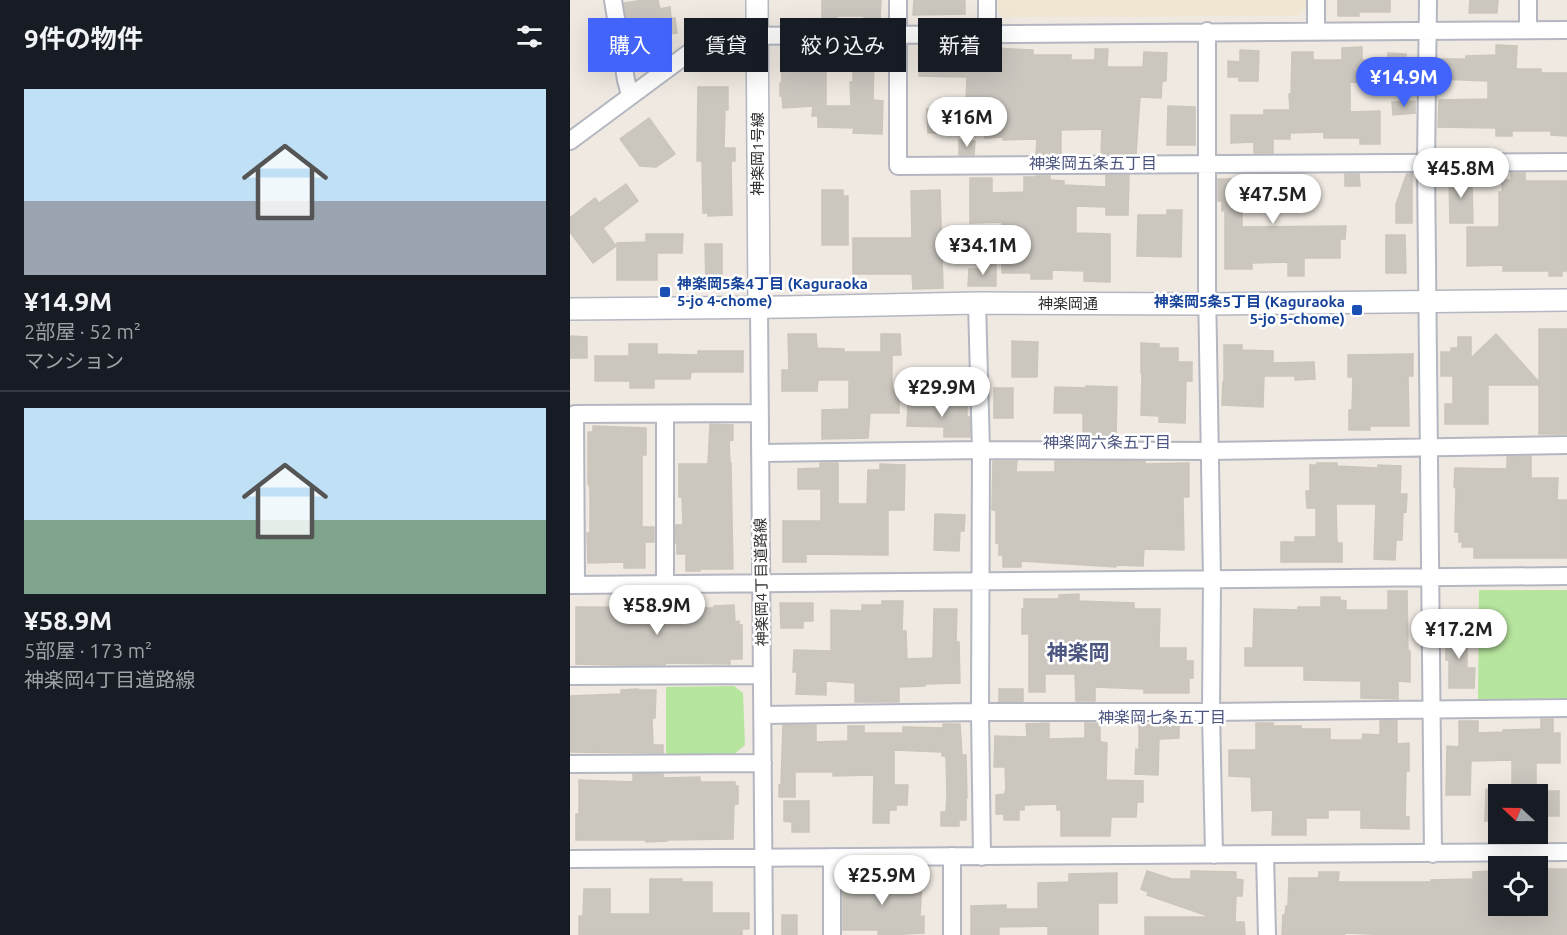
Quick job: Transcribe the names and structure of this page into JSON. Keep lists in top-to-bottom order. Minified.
{"streets":{"street":["神楽岡1号線","神楽岡通","神楽岡4丁目道路線"]},"crossings":[["神楽岡1号線","神楽岡通"],["神楽岡1号線","神楽岡4丁目道路線"],["神楽岡通","神楽岡4丁目道路線"]],"districts":["神楽岡五条五丁目","神楽岡六条五丁目","神楽岡","神楽岡七条五丁目"],"places":{"transit":["神楽岡5条4丁目 (Kaguraoka 5-jo 4-chome)","神楽岡5条5丁目 (Kaguraoka 5-jo 5-chome)"]},"north":"left","page":{"heading":"9件の物件","chip":["購入","賃貸","絞り込み","新着"],"price":["¥14.9M","¥16M","¥45.8M","¥47.5M","¥34.1M","¥29.9M","¥58.9M","¥17.2M","¥25.9M"],"list":[{"name":"¥14.9M","note":"2部屋 · 52 m² · マンション"},{"name":"¥58.9M","note":"5部屋 · 173 m² · 神楽岡4丁目道路線"}]}}
